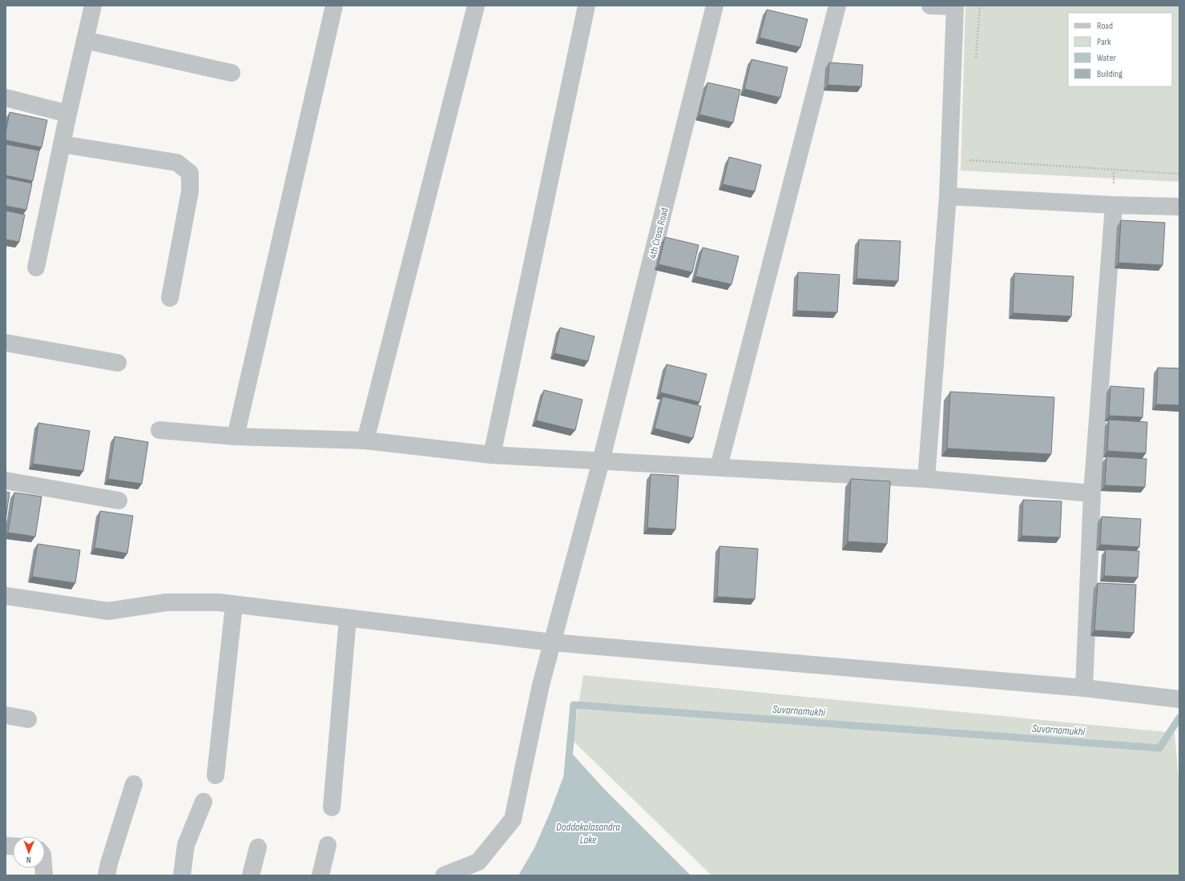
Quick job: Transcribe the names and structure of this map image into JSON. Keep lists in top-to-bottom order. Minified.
{"streets":{"street":["4th Cross Road"]},"water":["Suvarnamukhi","Doddakalasandra Lake"],"legend":["Road","Park","Water","Building"],"north":"bottom"}
